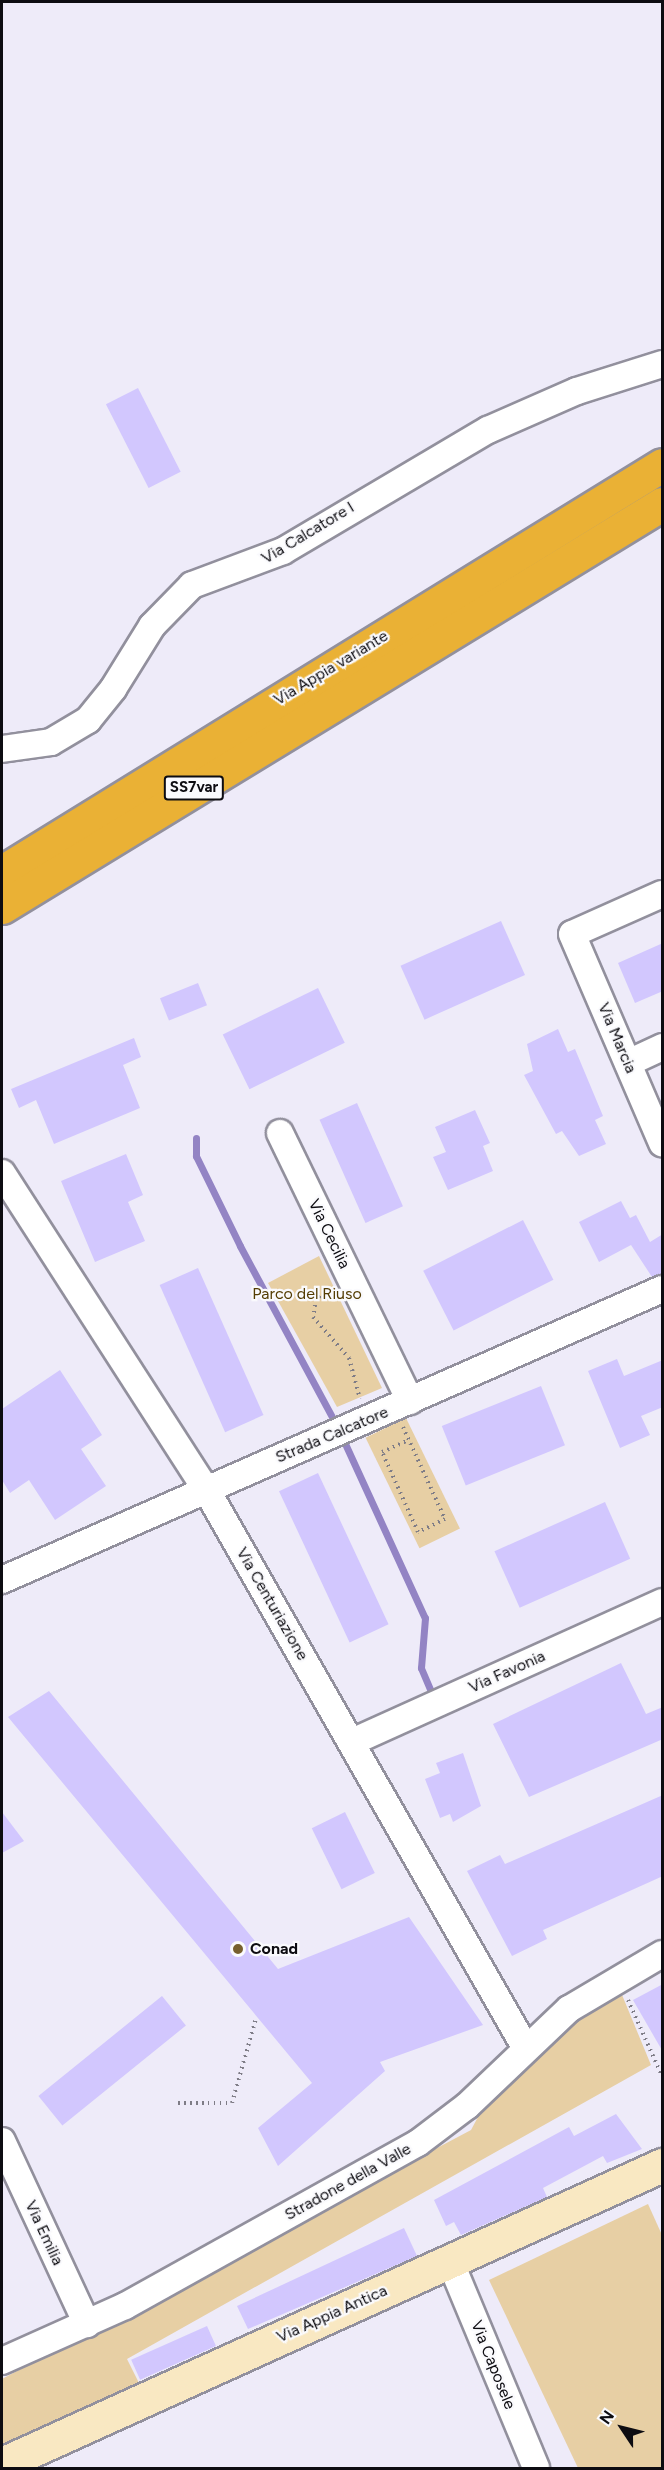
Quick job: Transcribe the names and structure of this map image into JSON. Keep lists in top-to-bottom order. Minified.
{"streets":{"highway":["Via Appia variante","SS7var"],"street":["Via Calcatore I","Via Marcia","Via Cecilia","Strada Calcatore","Via Centuriazione","Via Favonia","Stradone della Valle","Via Emilia","Via Appia Antica","Via Caposele"]},"crossings":[["Via Cecilia","Strada Calcatore"],["Strada Calcatore","Via Centuriazione"],["Via Centuriazione","Via Favonia"],["Via Centuriazione","Stradone della Valle"],["Stradone della Valle","Via Emilia"],["Via Appia Antica","Via Caposele"]],"parks":["Parco del Riuso"],"places":["Conad"],"north":"top left"}
